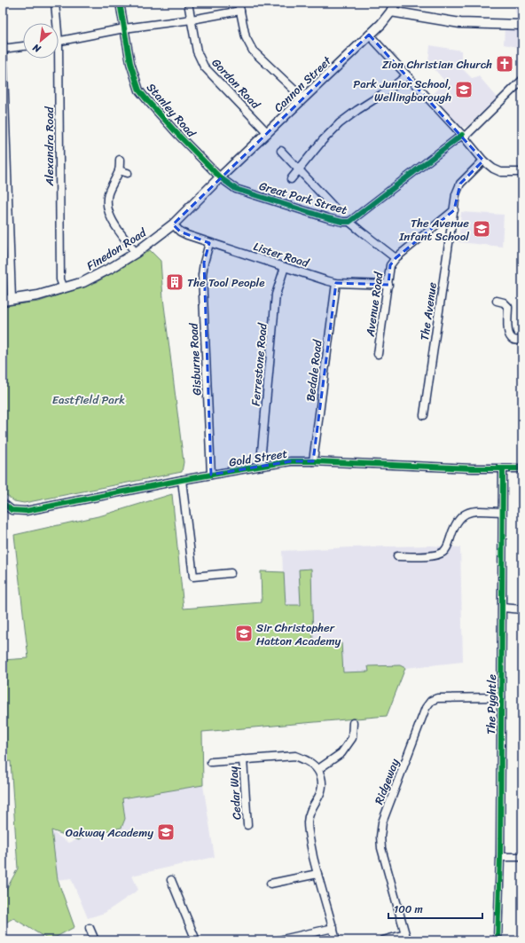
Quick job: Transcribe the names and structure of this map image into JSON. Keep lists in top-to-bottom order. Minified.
{"streets":{"main road":["Cannon Street","Finedon Road"],"street":["Gordon Road","Stanley Road","Alexandra Road","Great Park Street","Lister Road","Avenue Road","The Avenue","Gisburne Road","Ferrestone Road","Bedale Road","Gold Street","The Pyghtle","Ridgeway","Cedar Way"]},"crossings":[["Gordon Road","Cannon Street"],["Cannon Street","Stanley Road"],["Cannon Street","Great Park Street"],["Cannon Street","Finedon Road"],["Stanley Road","Great Park Street"],["Stanley Road","Finedon Road"],["Alexandra Road","Finedon Road"],["Great Park Street","Finedon Road"],["Finedon Road","Lister Road"],["Lister Road","Avenue Road"],["Lister Road","Gisburne Road"],["Lister Road","Ferrestone Road"],["Lister Road","Bedale Road"],["Gisburne Road","Gold Street"],["Ferrestone Road","Gold Street"],["Bedale Road","Gold Street"],["Gold Street","The Pyghtle"],["The Pyghtle","Ridgeway"]],"parks":["Eastfield Park"],"places":{"church":["Zion Christian Church"],"school or university":["Park Junior School, Wellingborough","The Avenue Infant School","Sir Christopher Hatton Academy","Oakway Academy"],"building":["The Tool People"]},"scale_bar":"100 m","north":"bottom left"}
